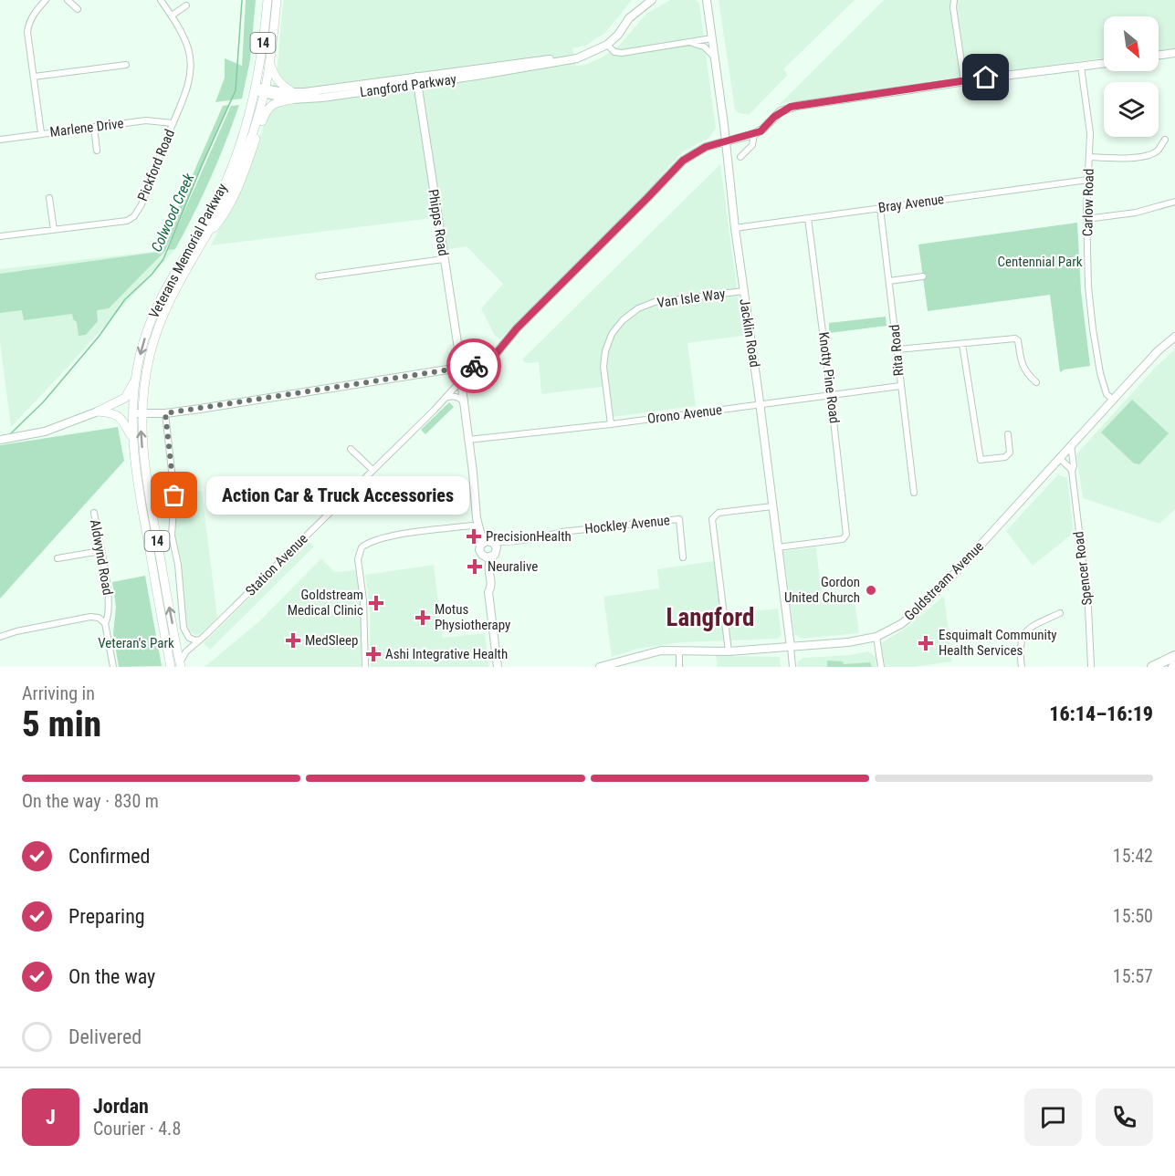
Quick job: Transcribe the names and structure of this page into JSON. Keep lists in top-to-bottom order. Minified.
{"streets":{"main road":["14","Veterans Memorial Parkway"],"street":["Langford Parkway","Marlene Drive","Pickford Road","Carlow Road","Bray Avenue","Phipps Road","Van Isle Way","Jacklin Road","Rita Road","Knotty Pine Road","Orono Avenue","Hockley Avenue","Aldwynd Road","Station Avenue","Spencer Road","Goldstream Avenue"]},"crossings":[["Langford Parkway","Phipps Road"],["Langford Parkway","Veterans Memorial Parkway"],["Marlene Drive","Pickford Road"],["Carlow Road","Bray Avenue"],["Carlow Road","Goldstream Avenue"],["Bray Avenue","Jacklin Road"],["Bray Avenue","Rita Road"],["Bray Avenue","Knotty Pine Road"],["Phipps Road","Orono Avenue"],["Phipps Road","Station Avenue"],["Veterans Memorial Parkway","Station Avenue"],["Van Isle Way","Jacklin Road"],["Van Isle Way","Orono Avenue"],["Jacklin Road","Knotty Pine Road"],["Jacklin Road","Orono Avenue"],["Jacklin Road","Goldstream Avenue"],["Rita Road","Orono Avenue"],["Knotty Pine Road","Orono Avenue"],["Spencer Road","Goldstream Avenue"]],"districts":["Langford"],"water":["Colwood Creek"],"parks":["Centennial Park","Veteran's Park"],"places":{"other":["Action Car & Truck Accessories","Gordon United Church"],"health":["PrecisionHealth","Neuralive","Goldstream Medical Clinic","Motus Physiotherapy","MedSleep","Esquimalt Community Health Services","Ashi Integrative Health"]},"north":"bottom right","page":{"bubble":"Action Car & Truck Accessories","heading":["5 min","Arriving in","16:14–16:19"],"panel":["Jordan","Courier · 4.8"],"bar":"On the way · 830 m","list":[["Confirmed","15:42"],["Preparing","15:50"],["On the way","15:57"],"Delivered"],"round":"J"}}
